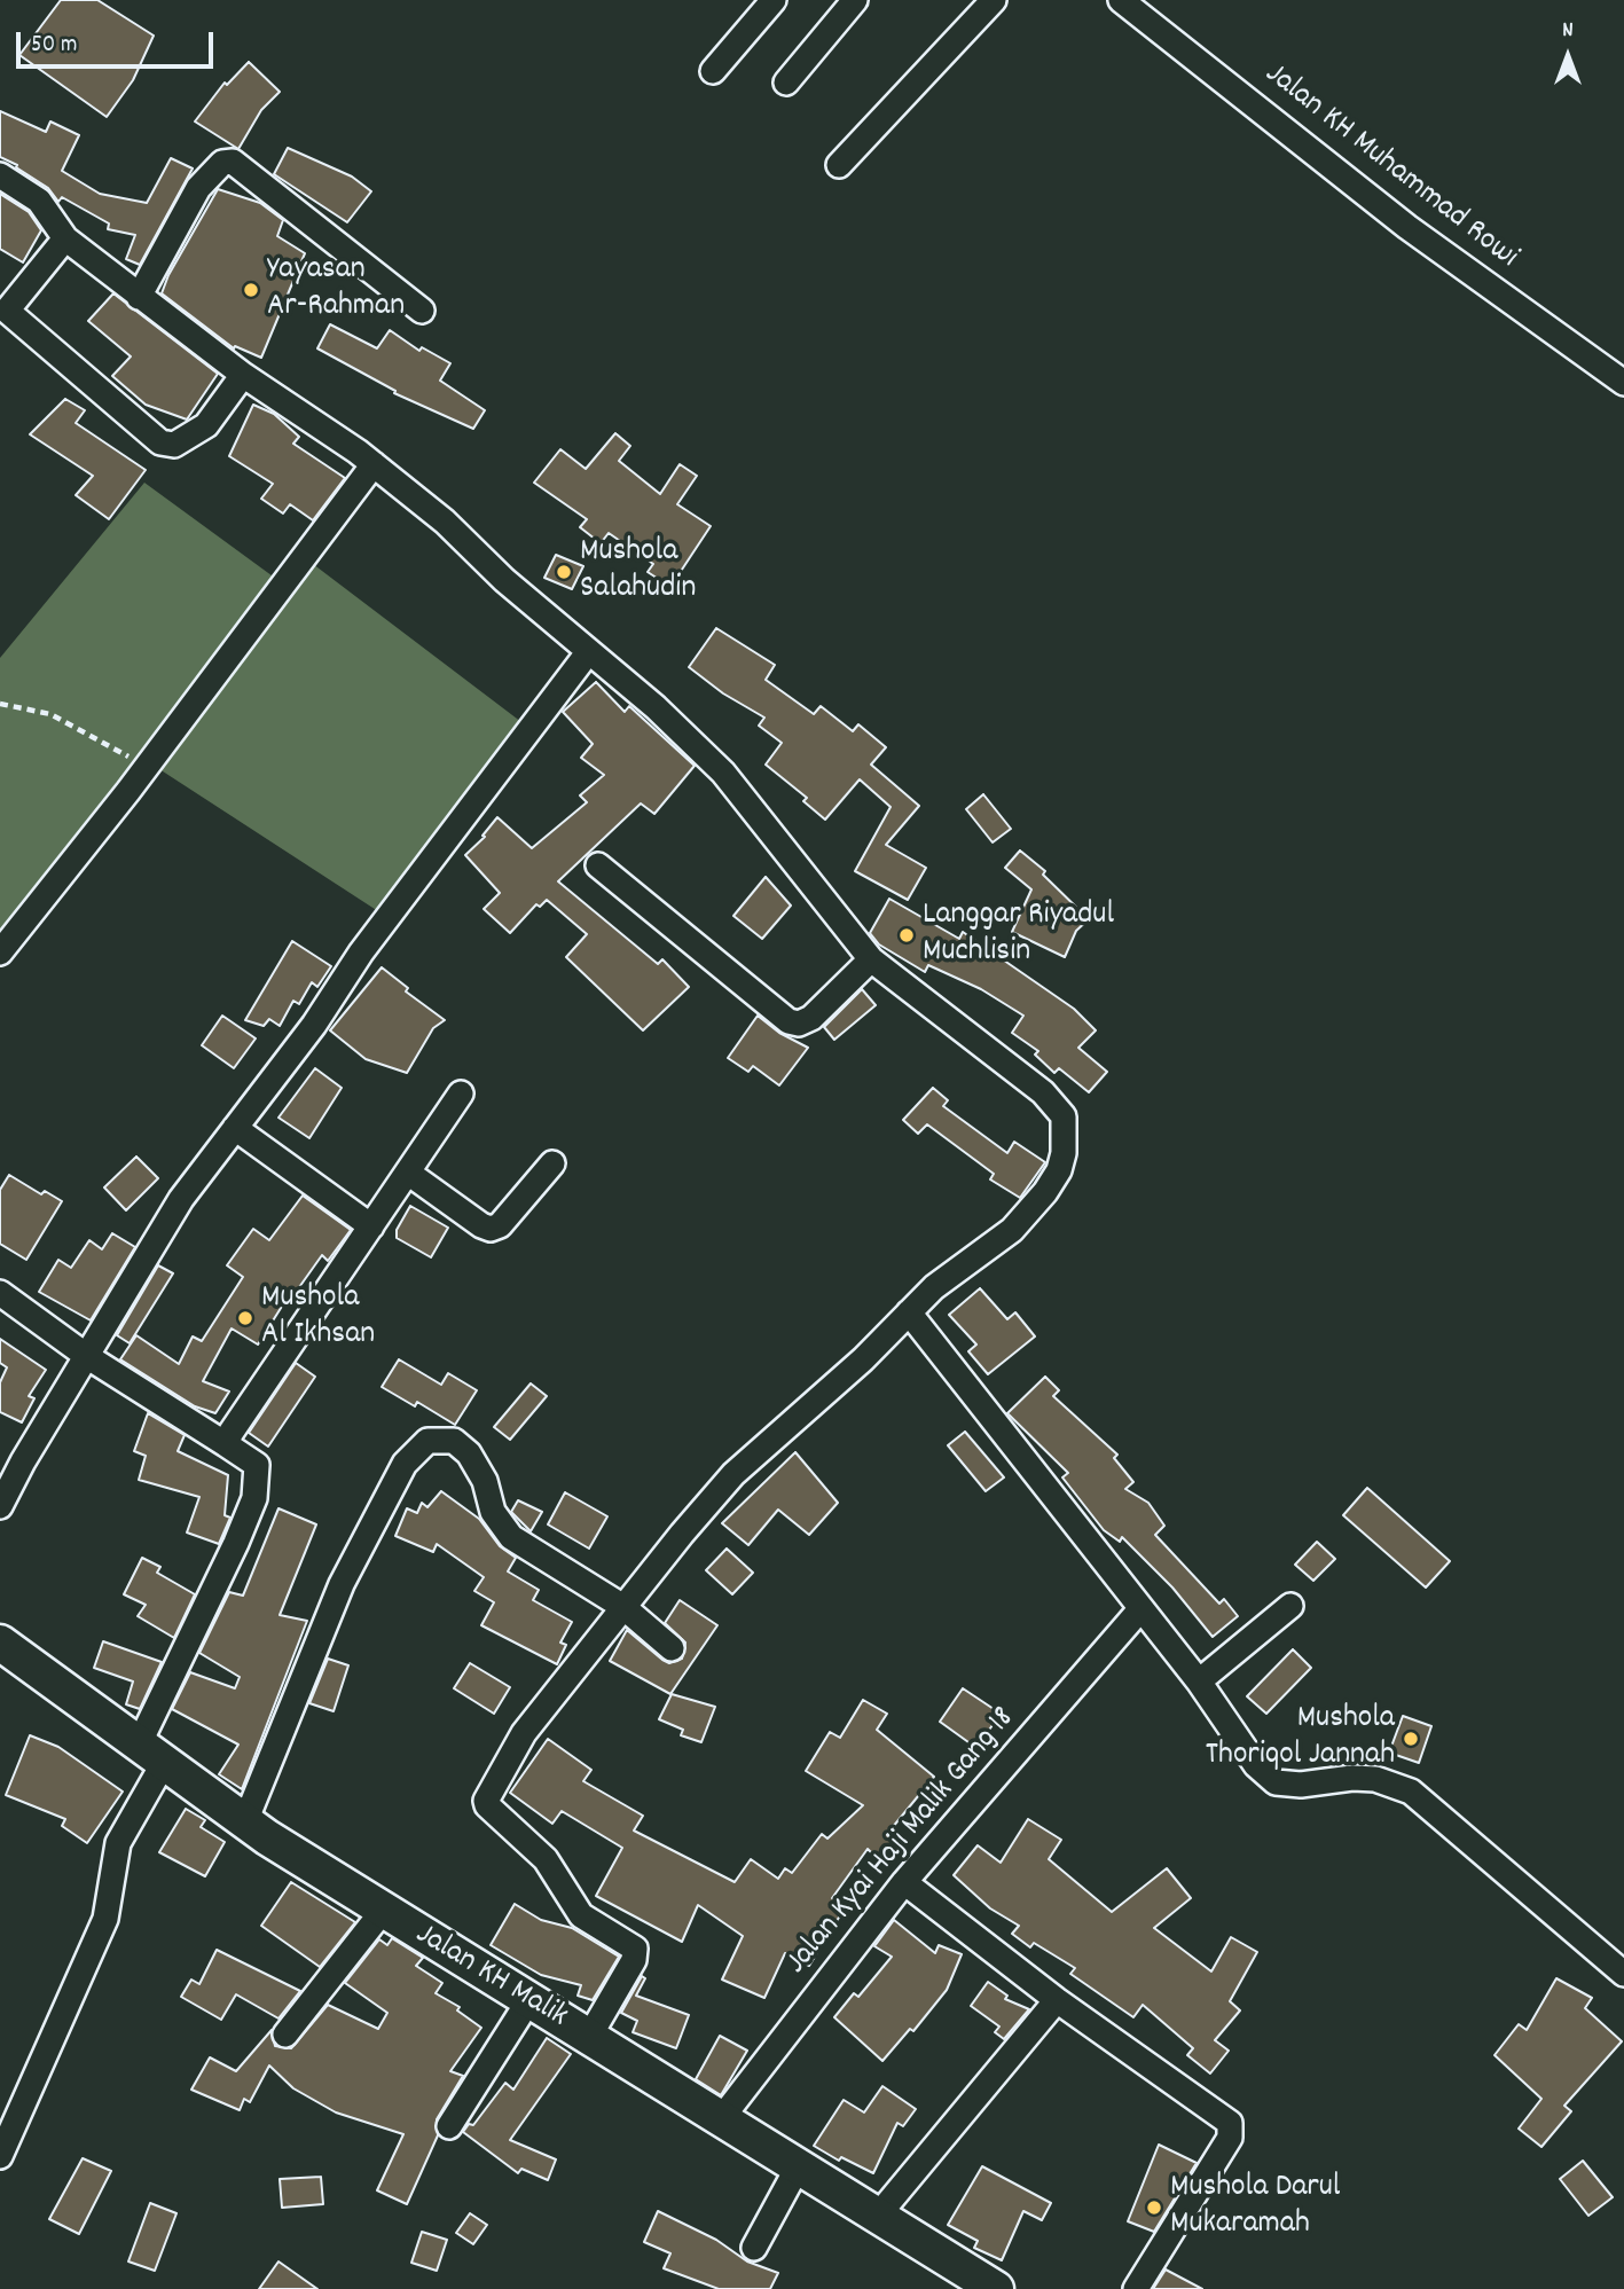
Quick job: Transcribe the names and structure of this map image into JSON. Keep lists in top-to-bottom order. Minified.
{"streets":{"street":["Jalan KH Muhammad Rowi","Jalan Kyai Haji Malik Gang 18","Jalan KH Malik"]},"crossings":[["Jalan Kyai Haji Malik Gang 18","Jalan KH Malik"]],"places":["Yayasan Ar-Rahman","Mushola Salahudin","Langgar Riyadul Muchlisin","Mushola Al Ikhsan","Mushola Thoriqol Jannah","Mushola Darul Mukaramah"],"scale_bar":"50 m","north":"top"}
